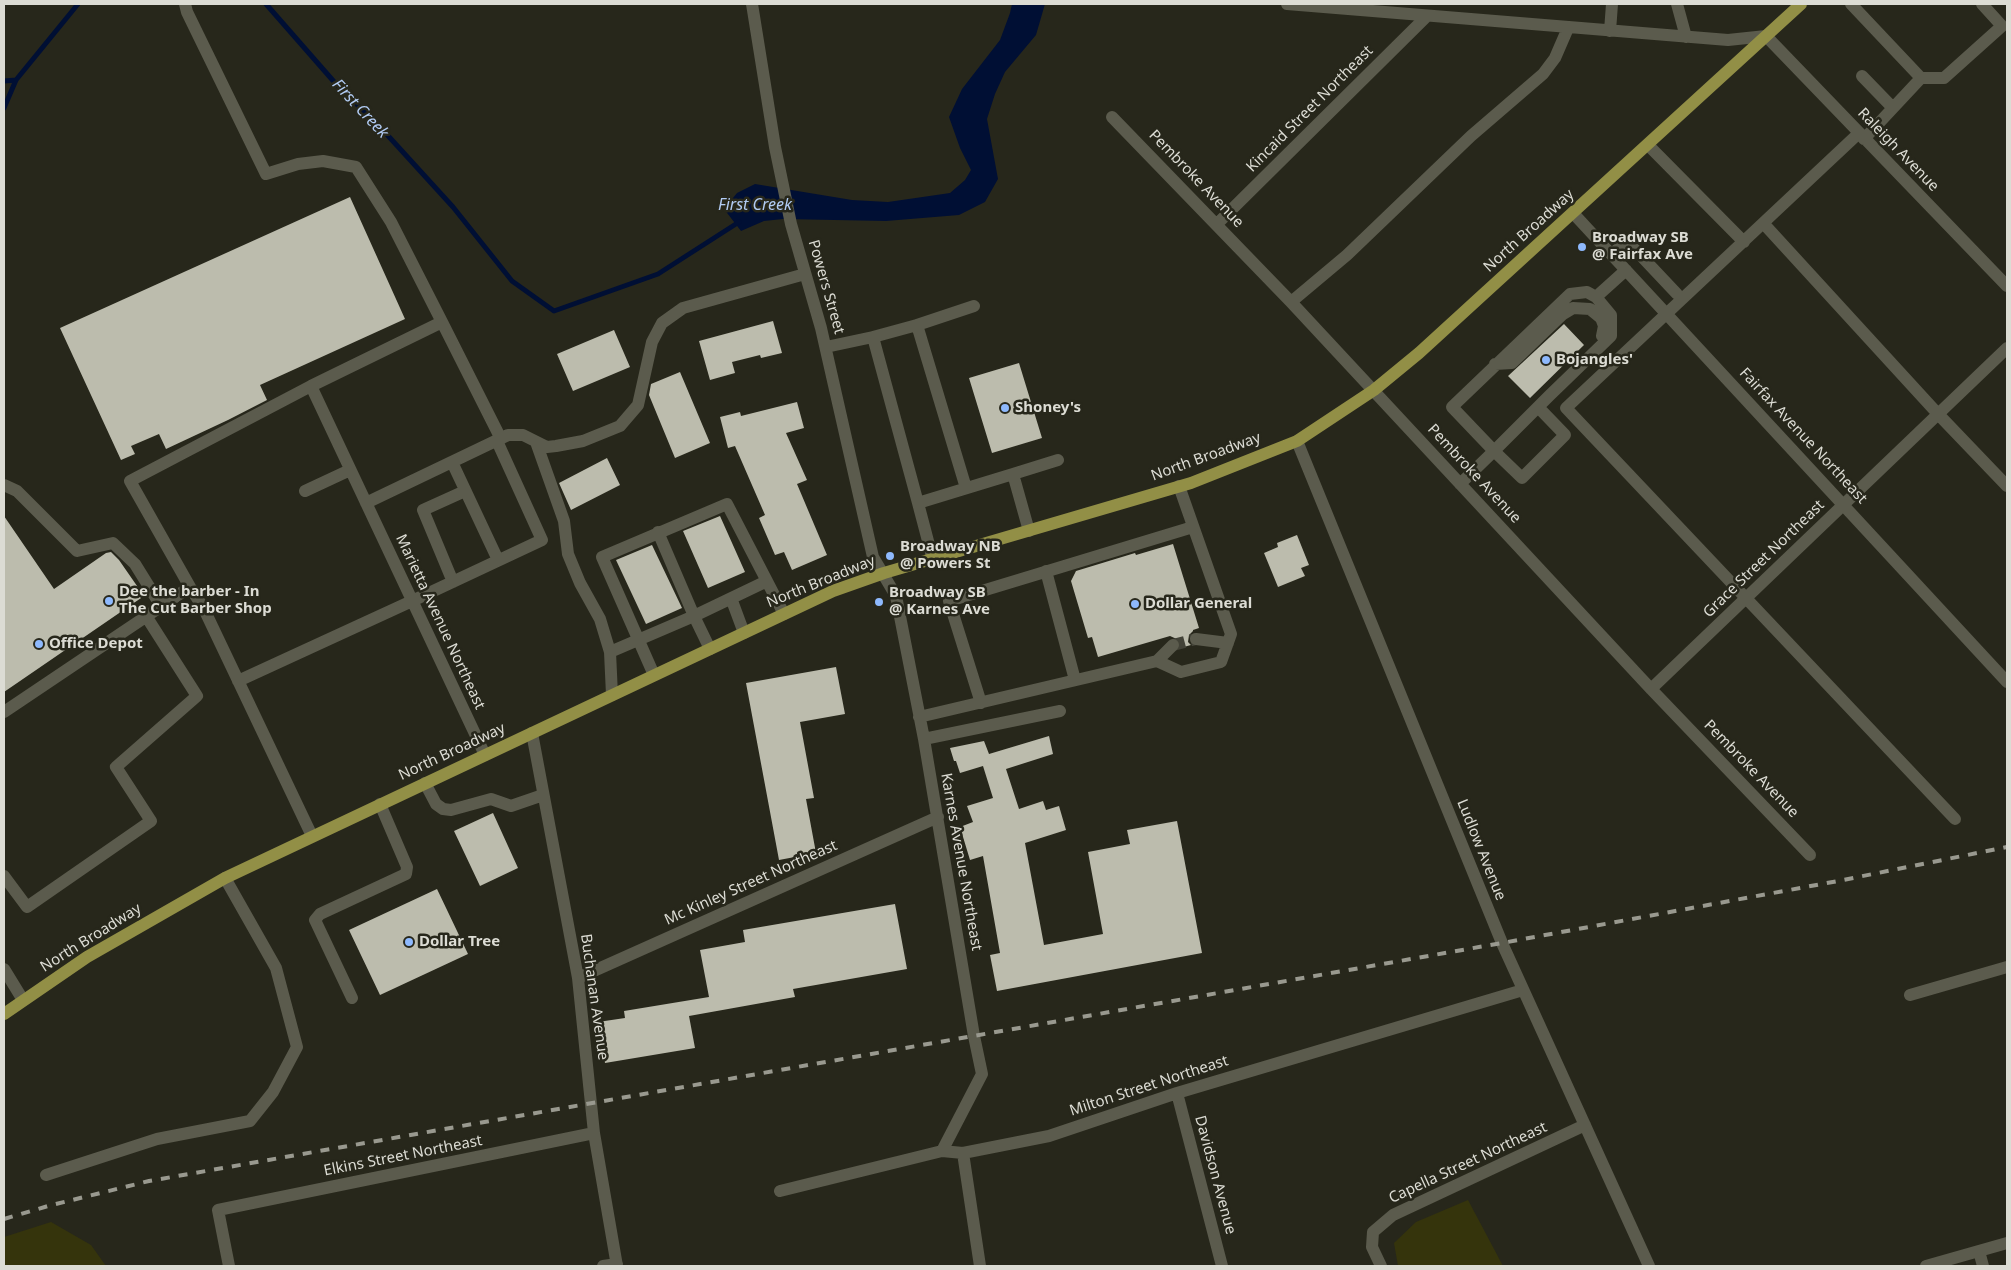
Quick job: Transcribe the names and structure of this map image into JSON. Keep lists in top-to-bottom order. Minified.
{"streets":{"main road":["North Broadway"],"street":["Kincaid Street Northeast","Raleigh Avenue","Pembroke Avenue","Powers Street","Fairfax Avenue Northeast","Grace Street Northeast","Marietta Avenue Northeast","Ludlow Avenue","Karnes Avenue Northeast","Mc Kinley Street Northeast","Buchanan Avenue","Milton Street Northeast","Elkins Street Northeast","Capella Street Northeast","Davidson Avenue"]},"crossings":[["Kincaid Street Northeast","Pembroke Avenue"],["Raleigh Avenue","North Broadway"],["Pembroke Avenue","North Broadway"],["Pembroke Avenue","Grace Street Northeast"],["North Broadway","Powers Street"],["North Broadway","Fairfax Avenue Northeast"],["North Broadway","Marietta Avenue Northeast"],["North Broadway","Ludlow Avenue"],["North Broadway","Karnes Avenue Northeast"],["North Broadway","Buchanan Avenue"],["Powers Street","Karnes Avenue Northeast"],["Fairfax Avenue Northeast","Grace Street Northeast"],["Ludlow Avenue","Milton Street Northeast"],["Ludlow Avenue","Capella Street Northeast"],["Karnes Avenue Northeast","Mc Kinley Street Northeast"],["Karnes Avenue Northeast","Milton Street Northeast"],["Mc Kinley Street Northeast","Buchanan Avenue"],["Buchanan Avenue","Elkins Street Northeast"],["Milton Street Northeast","Davidson Avenue"]],"water":["First Creek"],"places":["Broadway SB @ Fairfax Ave","Bojangles'","Shoney's","Broadway NB @ Powers St","Dee the barber - In The Cut Barber Shop","Broadway SB @ Karnes Ave","Dollar General","Office Depot","Dollar Tree"]}
